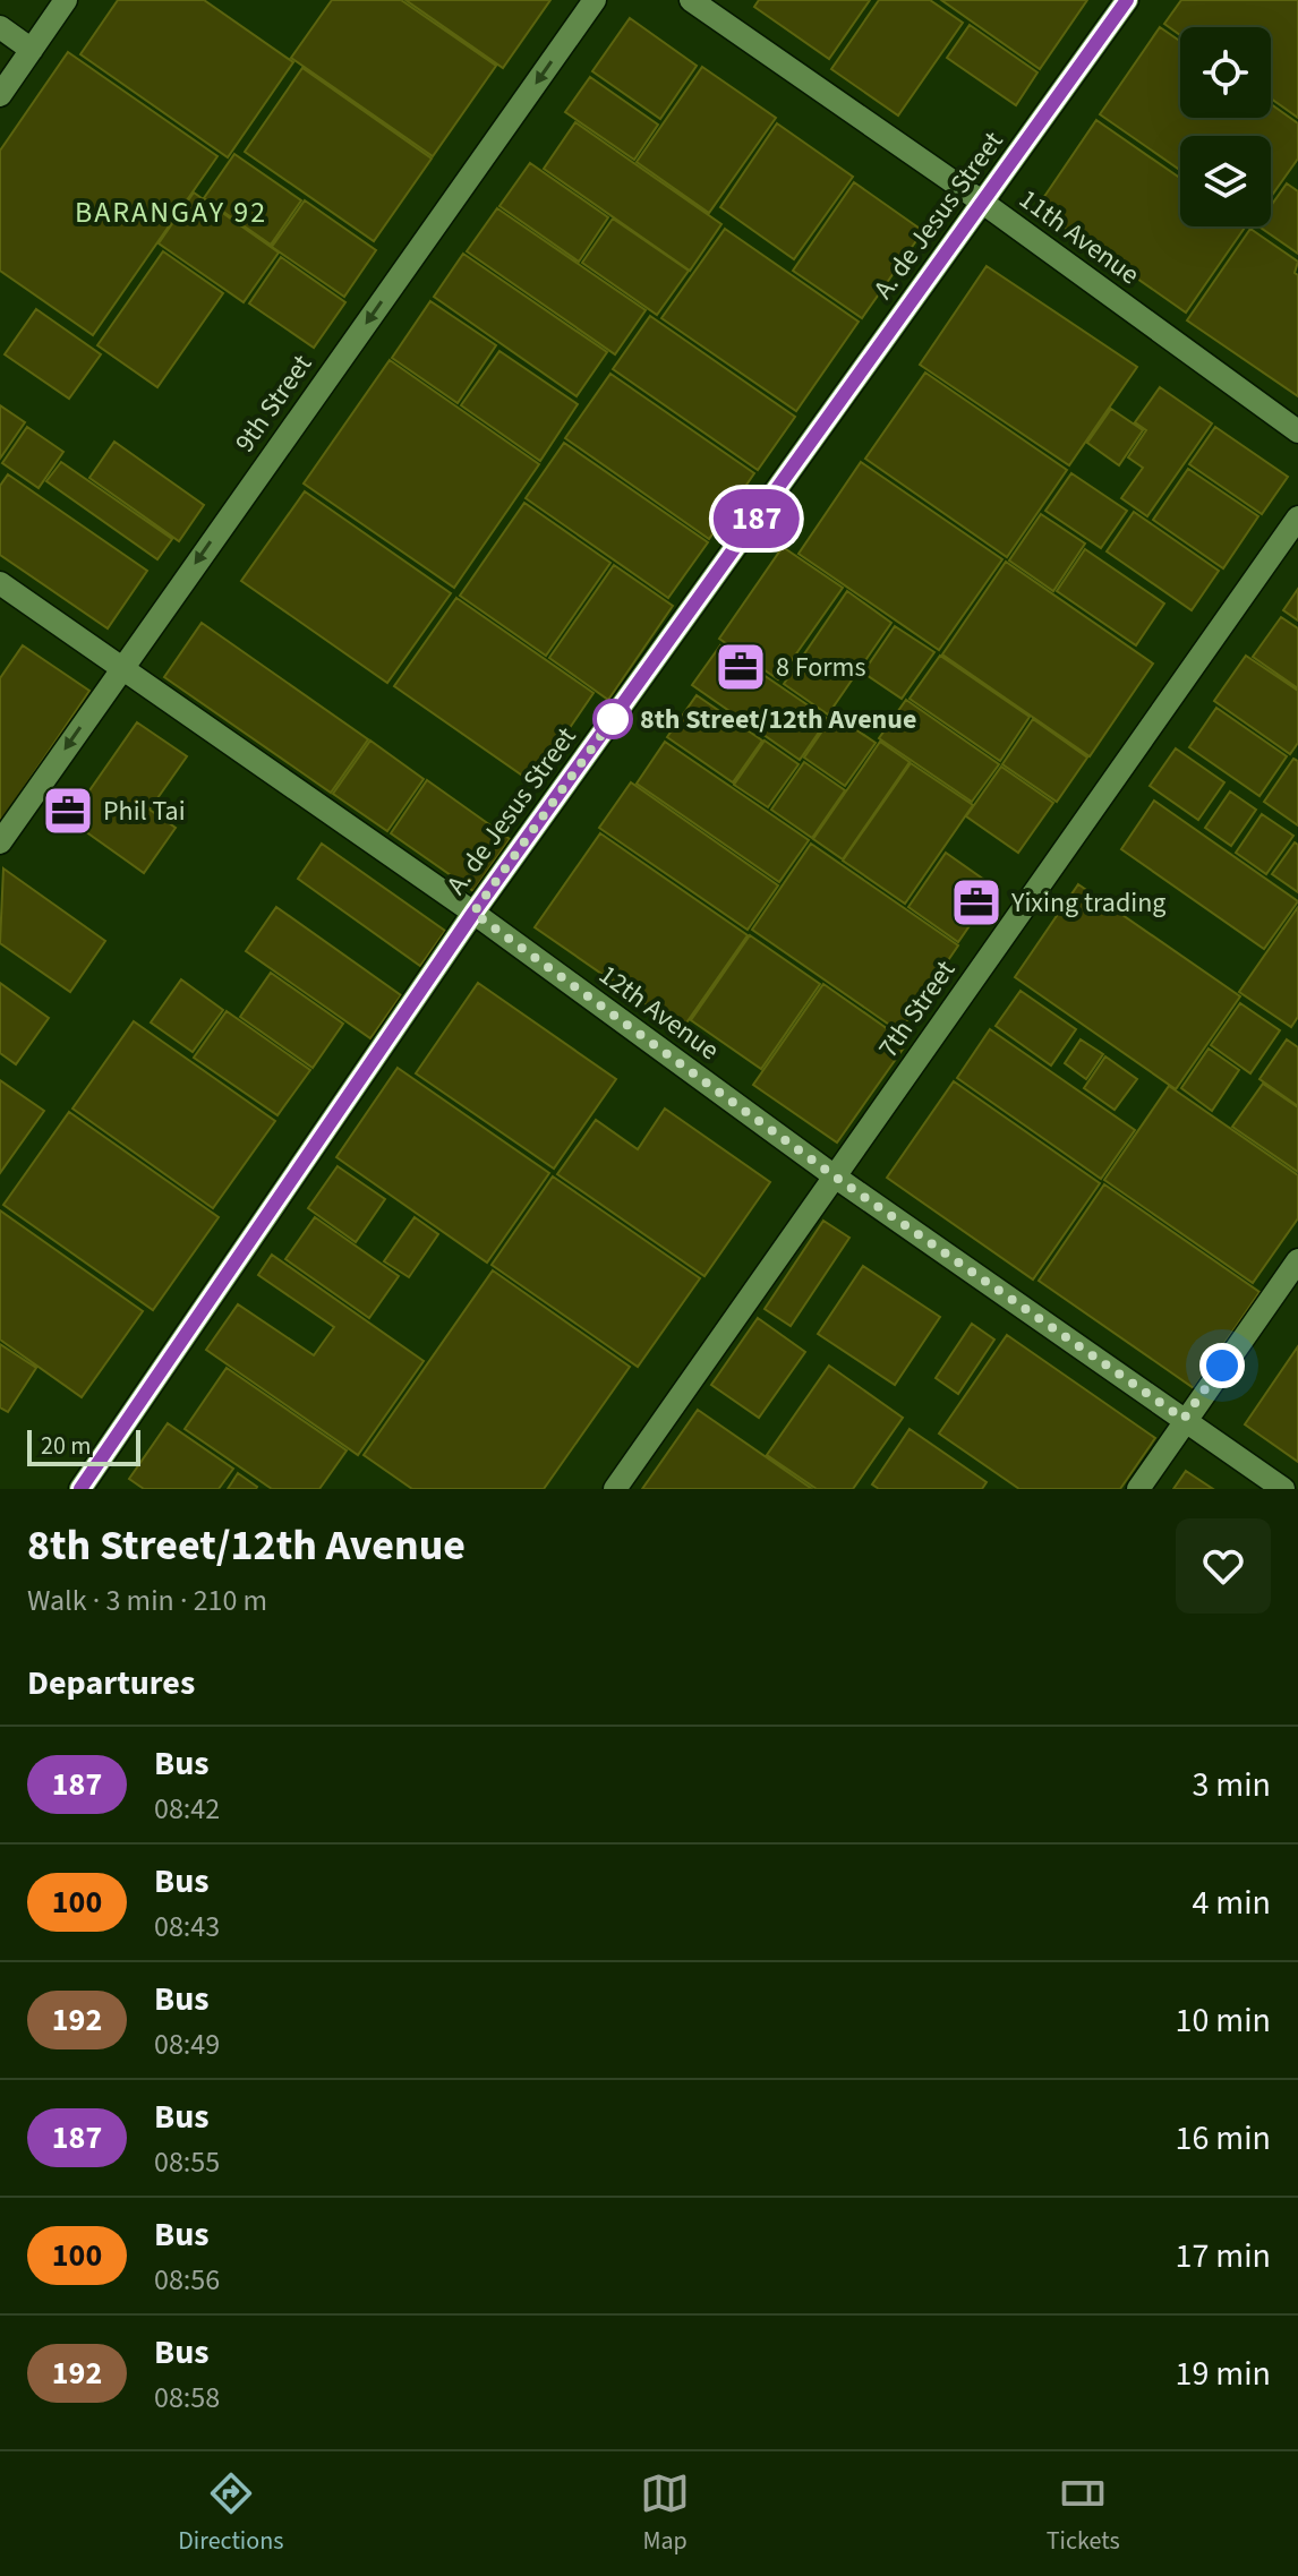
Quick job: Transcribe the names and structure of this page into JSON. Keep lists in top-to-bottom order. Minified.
{"streets":{"main road":["A. de Jesus Street"],"street":["11th Avenue","9th Street","7th Street","12th Avenue"]},"crossings":[["A. de Jesus Street","11th Avenue"],["A. de Jesus Street","12th Avenue"],["9th Street","12th Avenue"],["7th Street","12th Avenue"]],"one_way":["9th Street"],"districts":["BARANGAY 92"],"places":{"office":["8 Forms","Phil Tai","Yixing trading"],"other":["8th Street/12th Avenue"]},"lines":["bus line 187"],"scale_bar":"20 m","page":{"on_map":"187","scale":"20 m","heading":[["8th Street/12th Avenue","Walk · 3 min · 210 m"],"Departures"],"list":[{"mark":"187","name":"Bus","note":"08:42","value":"3 min"},{"mark":"100","name":"Bus","note":"08:43","value":"4 min"},{"mark":"192","name":"Bus","note":"08:49","value":"10 min"},{"mark":"187","name":"Bus","note":"08:55","value":"16 min"},{"mark":"100","name":"Bus","note":"08:56","value":"17 min"},{"mark":"192","name":"Bus","note":"08:58","value":"19 min"}],"tabs":["Directions","Map","Tickets"]}}
